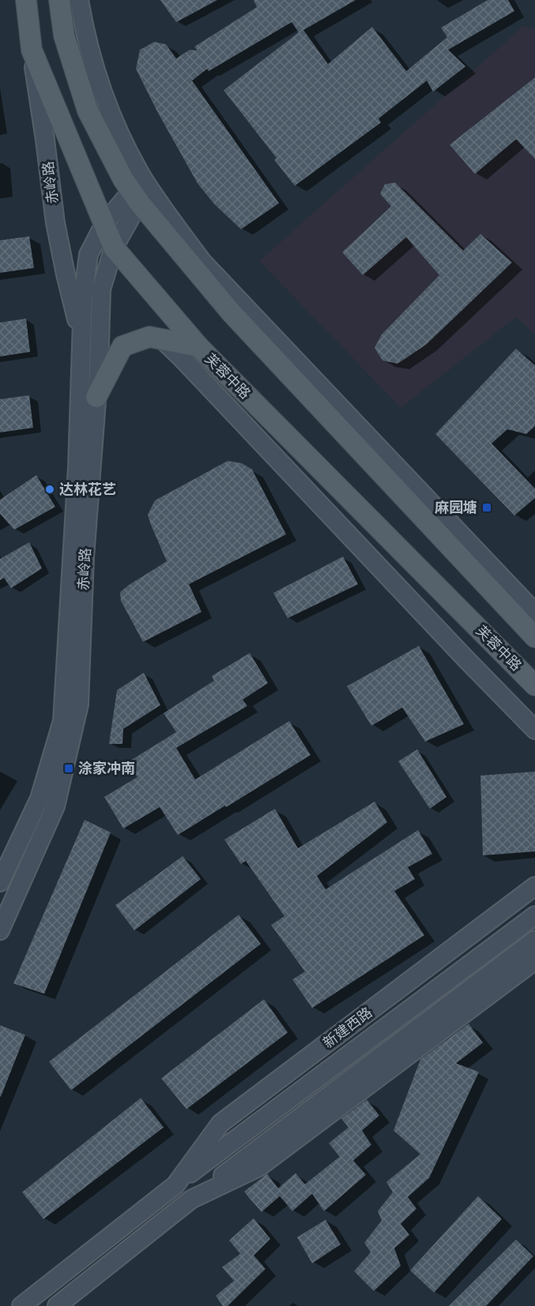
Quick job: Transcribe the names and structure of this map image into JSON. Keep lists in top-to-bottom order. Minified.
{"streets":{"main road":["赤岭路","芙蓉中路","新建西路"]},"crossings":[["赤岭路","芙蓉中路"]],"places":{"other":["达林花艺"],"transit":["麻园塘","涂家冲南"]}}
